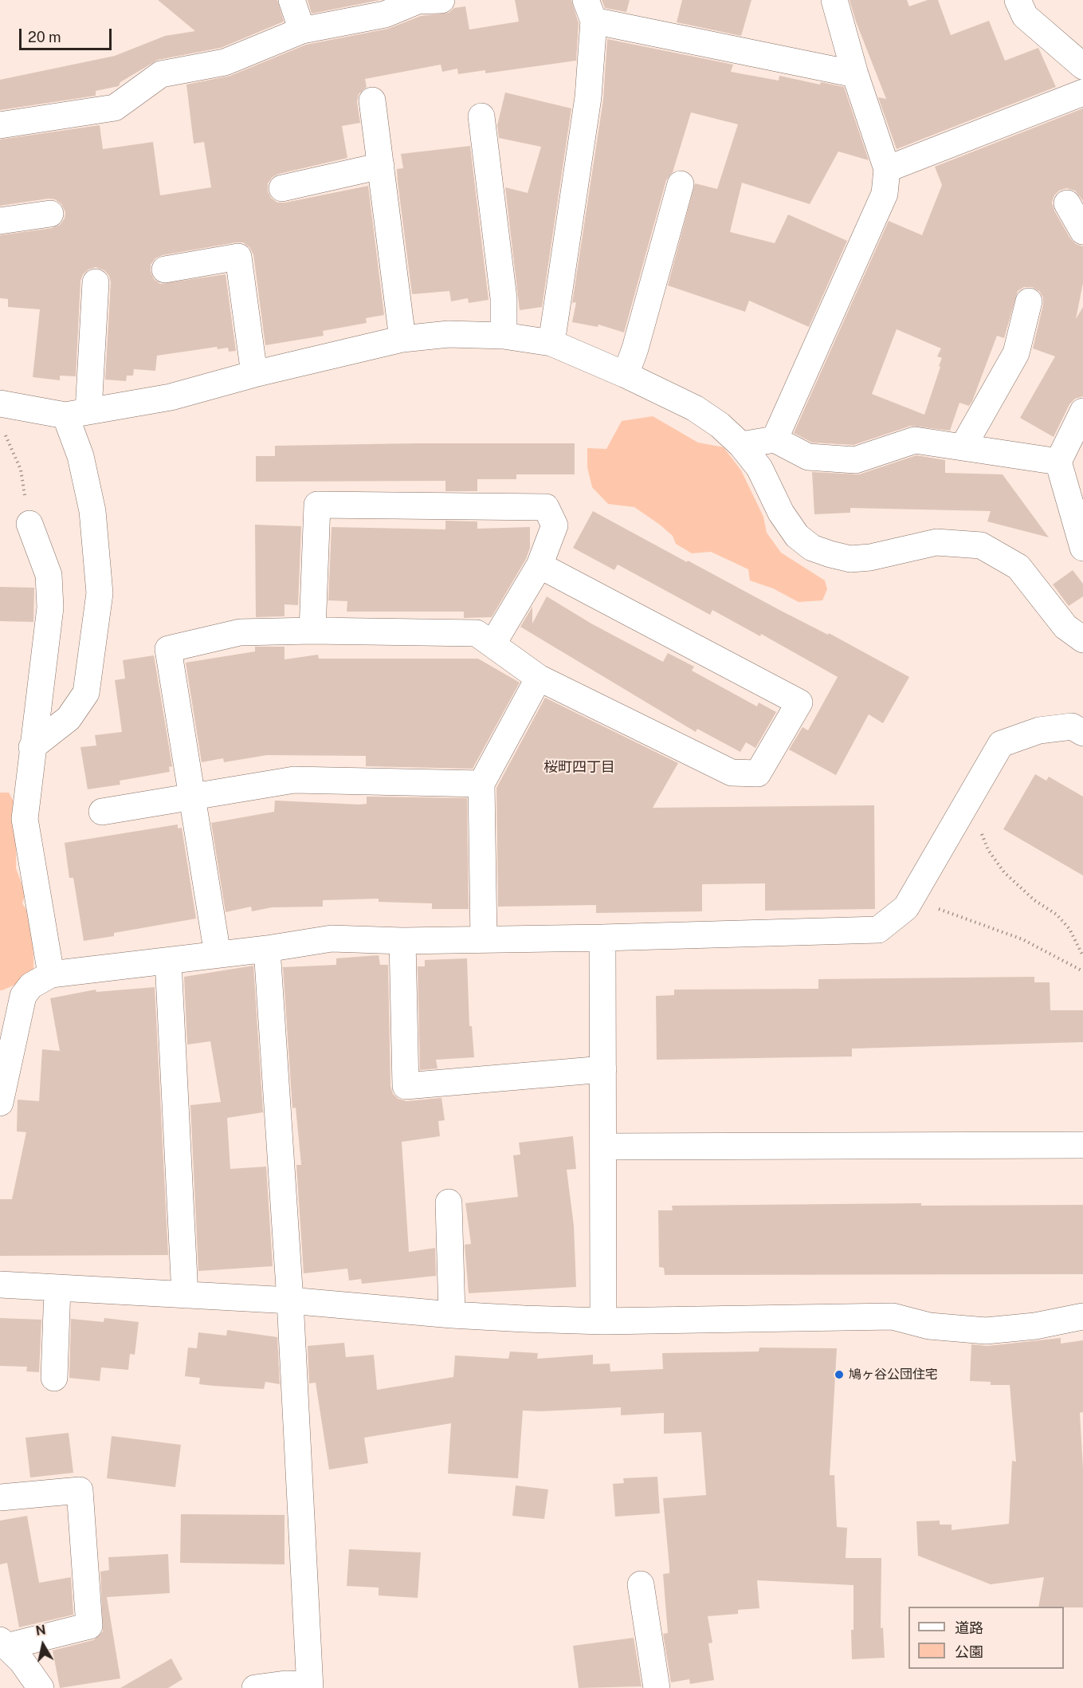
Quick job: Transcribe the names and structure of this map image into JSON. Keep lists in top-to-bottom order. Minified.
{"districts":["桜町四丁目"],"places":["鳩ヶ谷公団住宅"],"legend":["道路","公園"],"scale_bar":"20 m","north":"top"}
